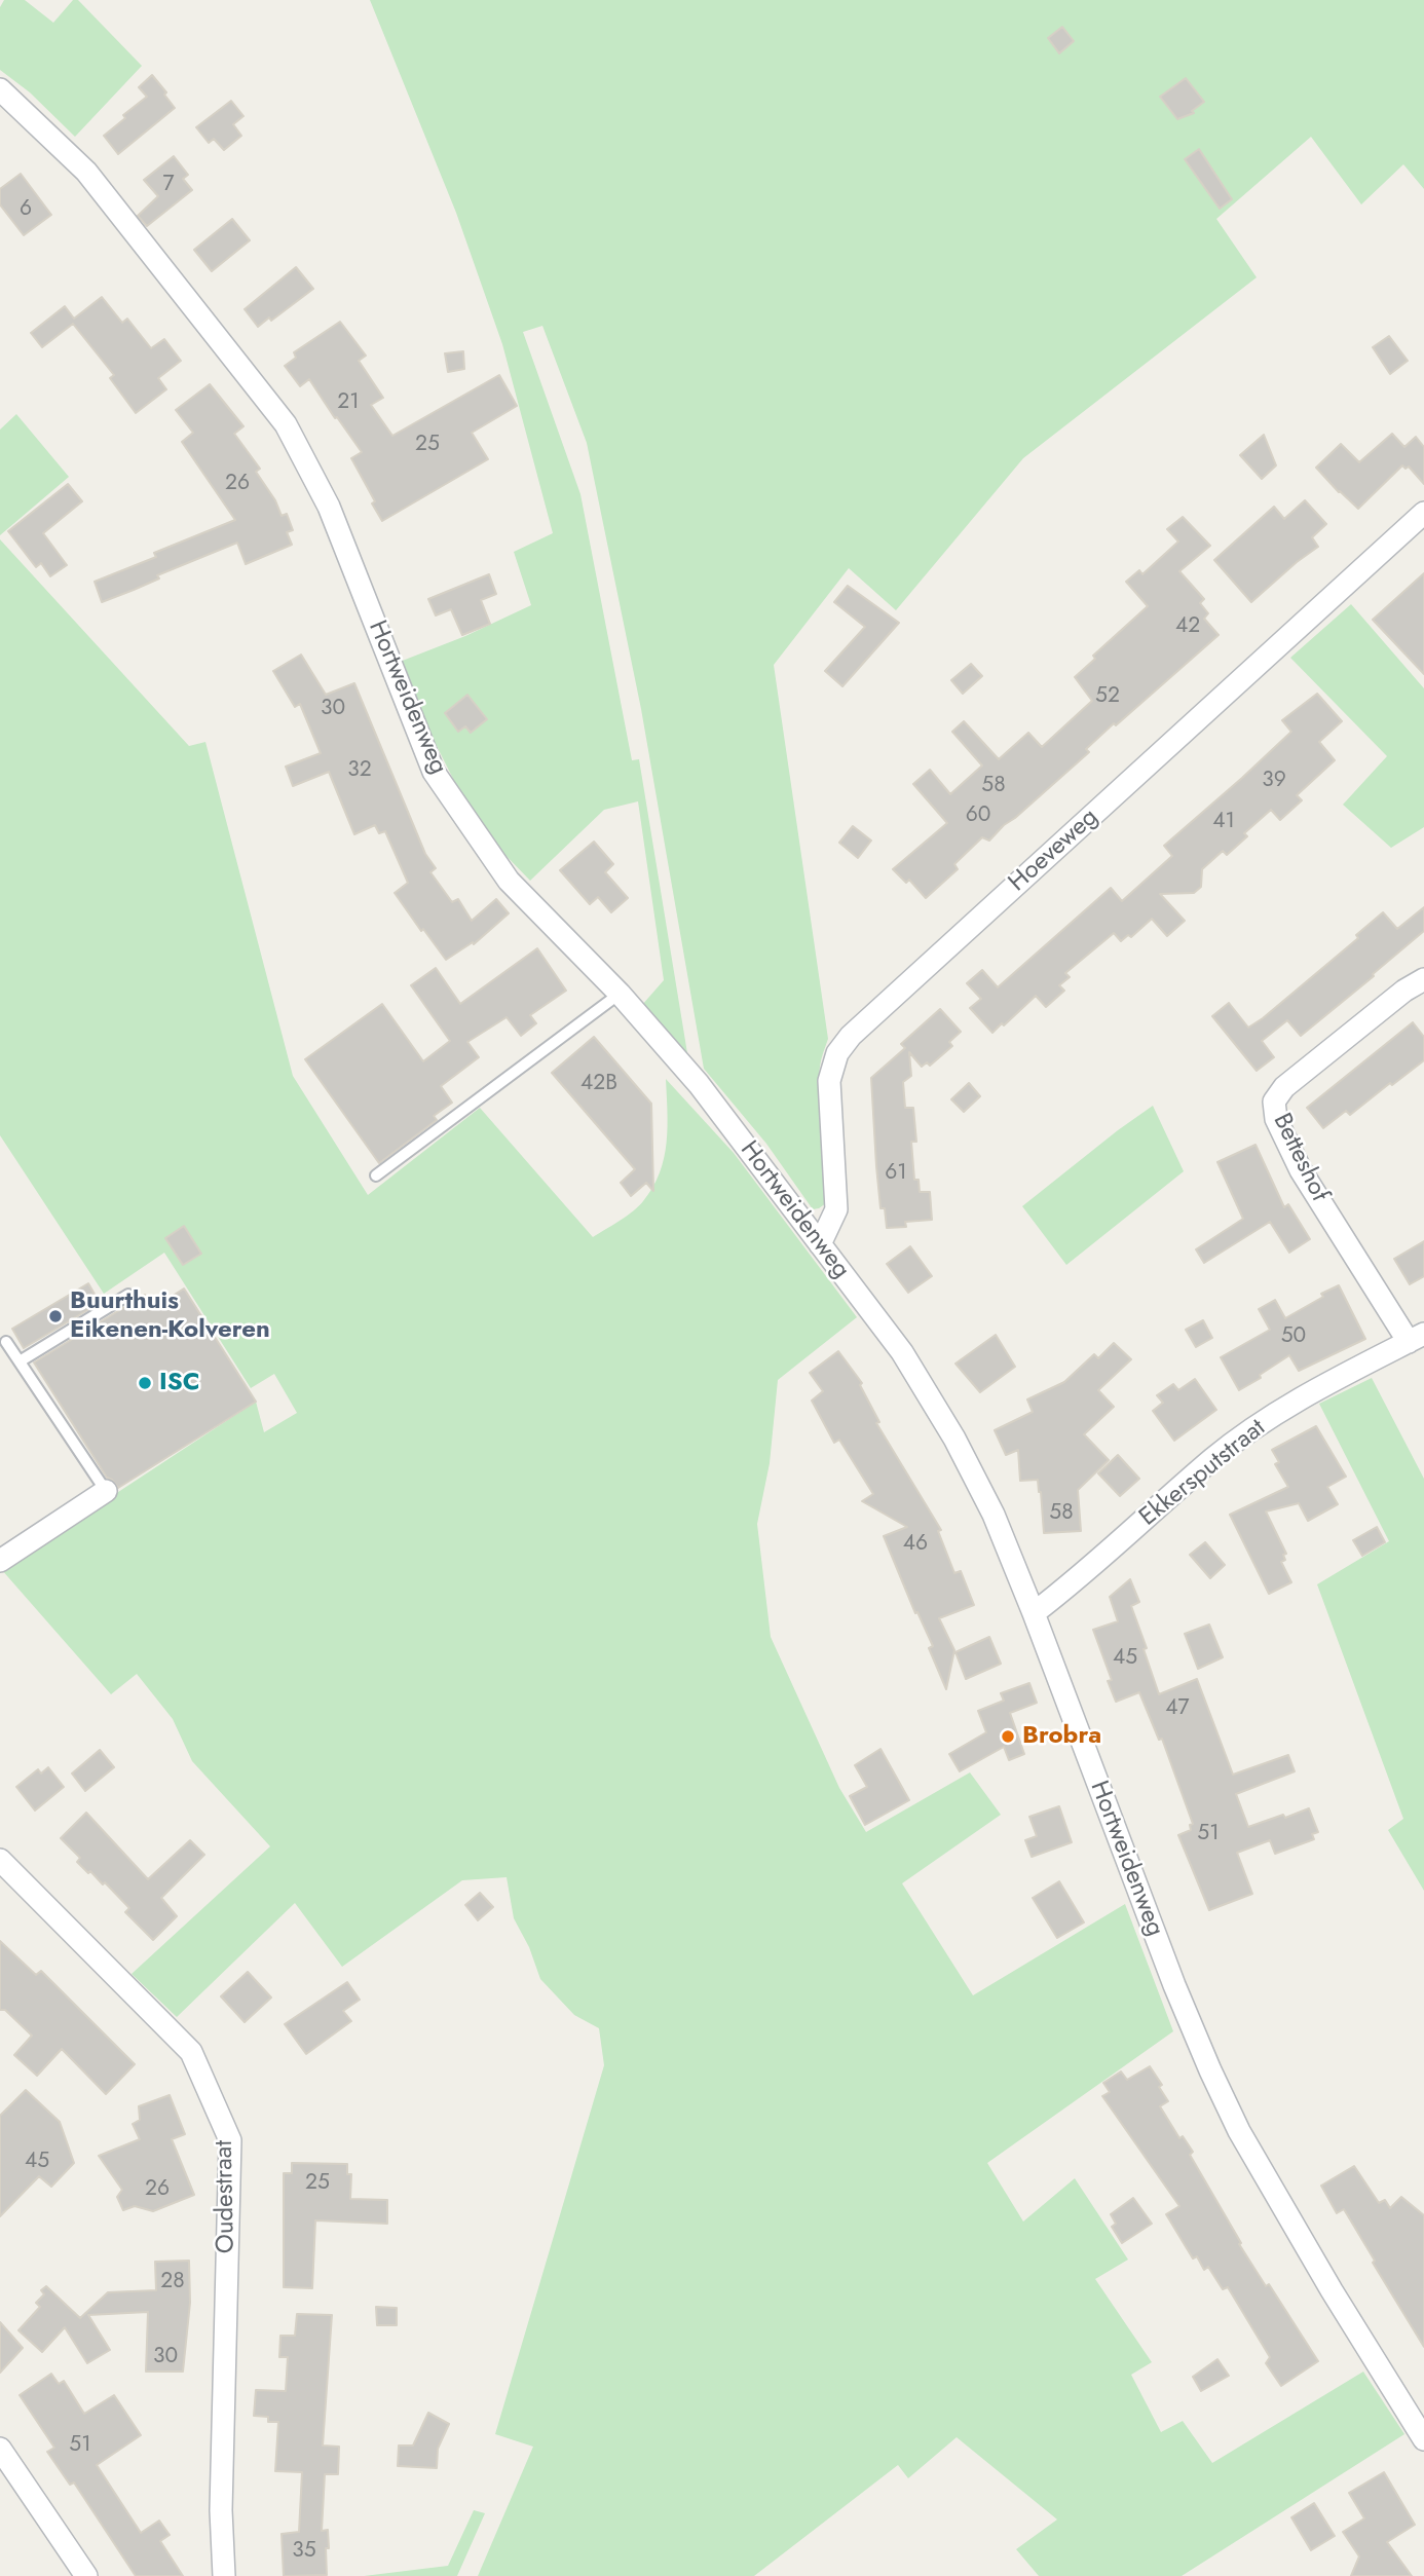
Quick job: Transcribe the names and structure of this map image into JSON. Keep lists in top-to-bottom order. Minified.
{"streets":{"street":["Hortweidenweg","Hoeveweg","Betteshof","Ekkersputstraat","Oudestraat"]},"crossings":[["Hortweidenweg","Hoeveweg"],["Hortweidenweg","Ekkersputstraat"],["Betteshof","Ekkersputstraat"]],"places":["Buurthuis Eikenen-Kolveren","ISC","Brobra"],"house_numbers":["7","6","21","25","26","42","52","30","32","39","58","60","41","42B","61","50","58","46","45","47","51","45","25","26","28","30","51","35"]}
